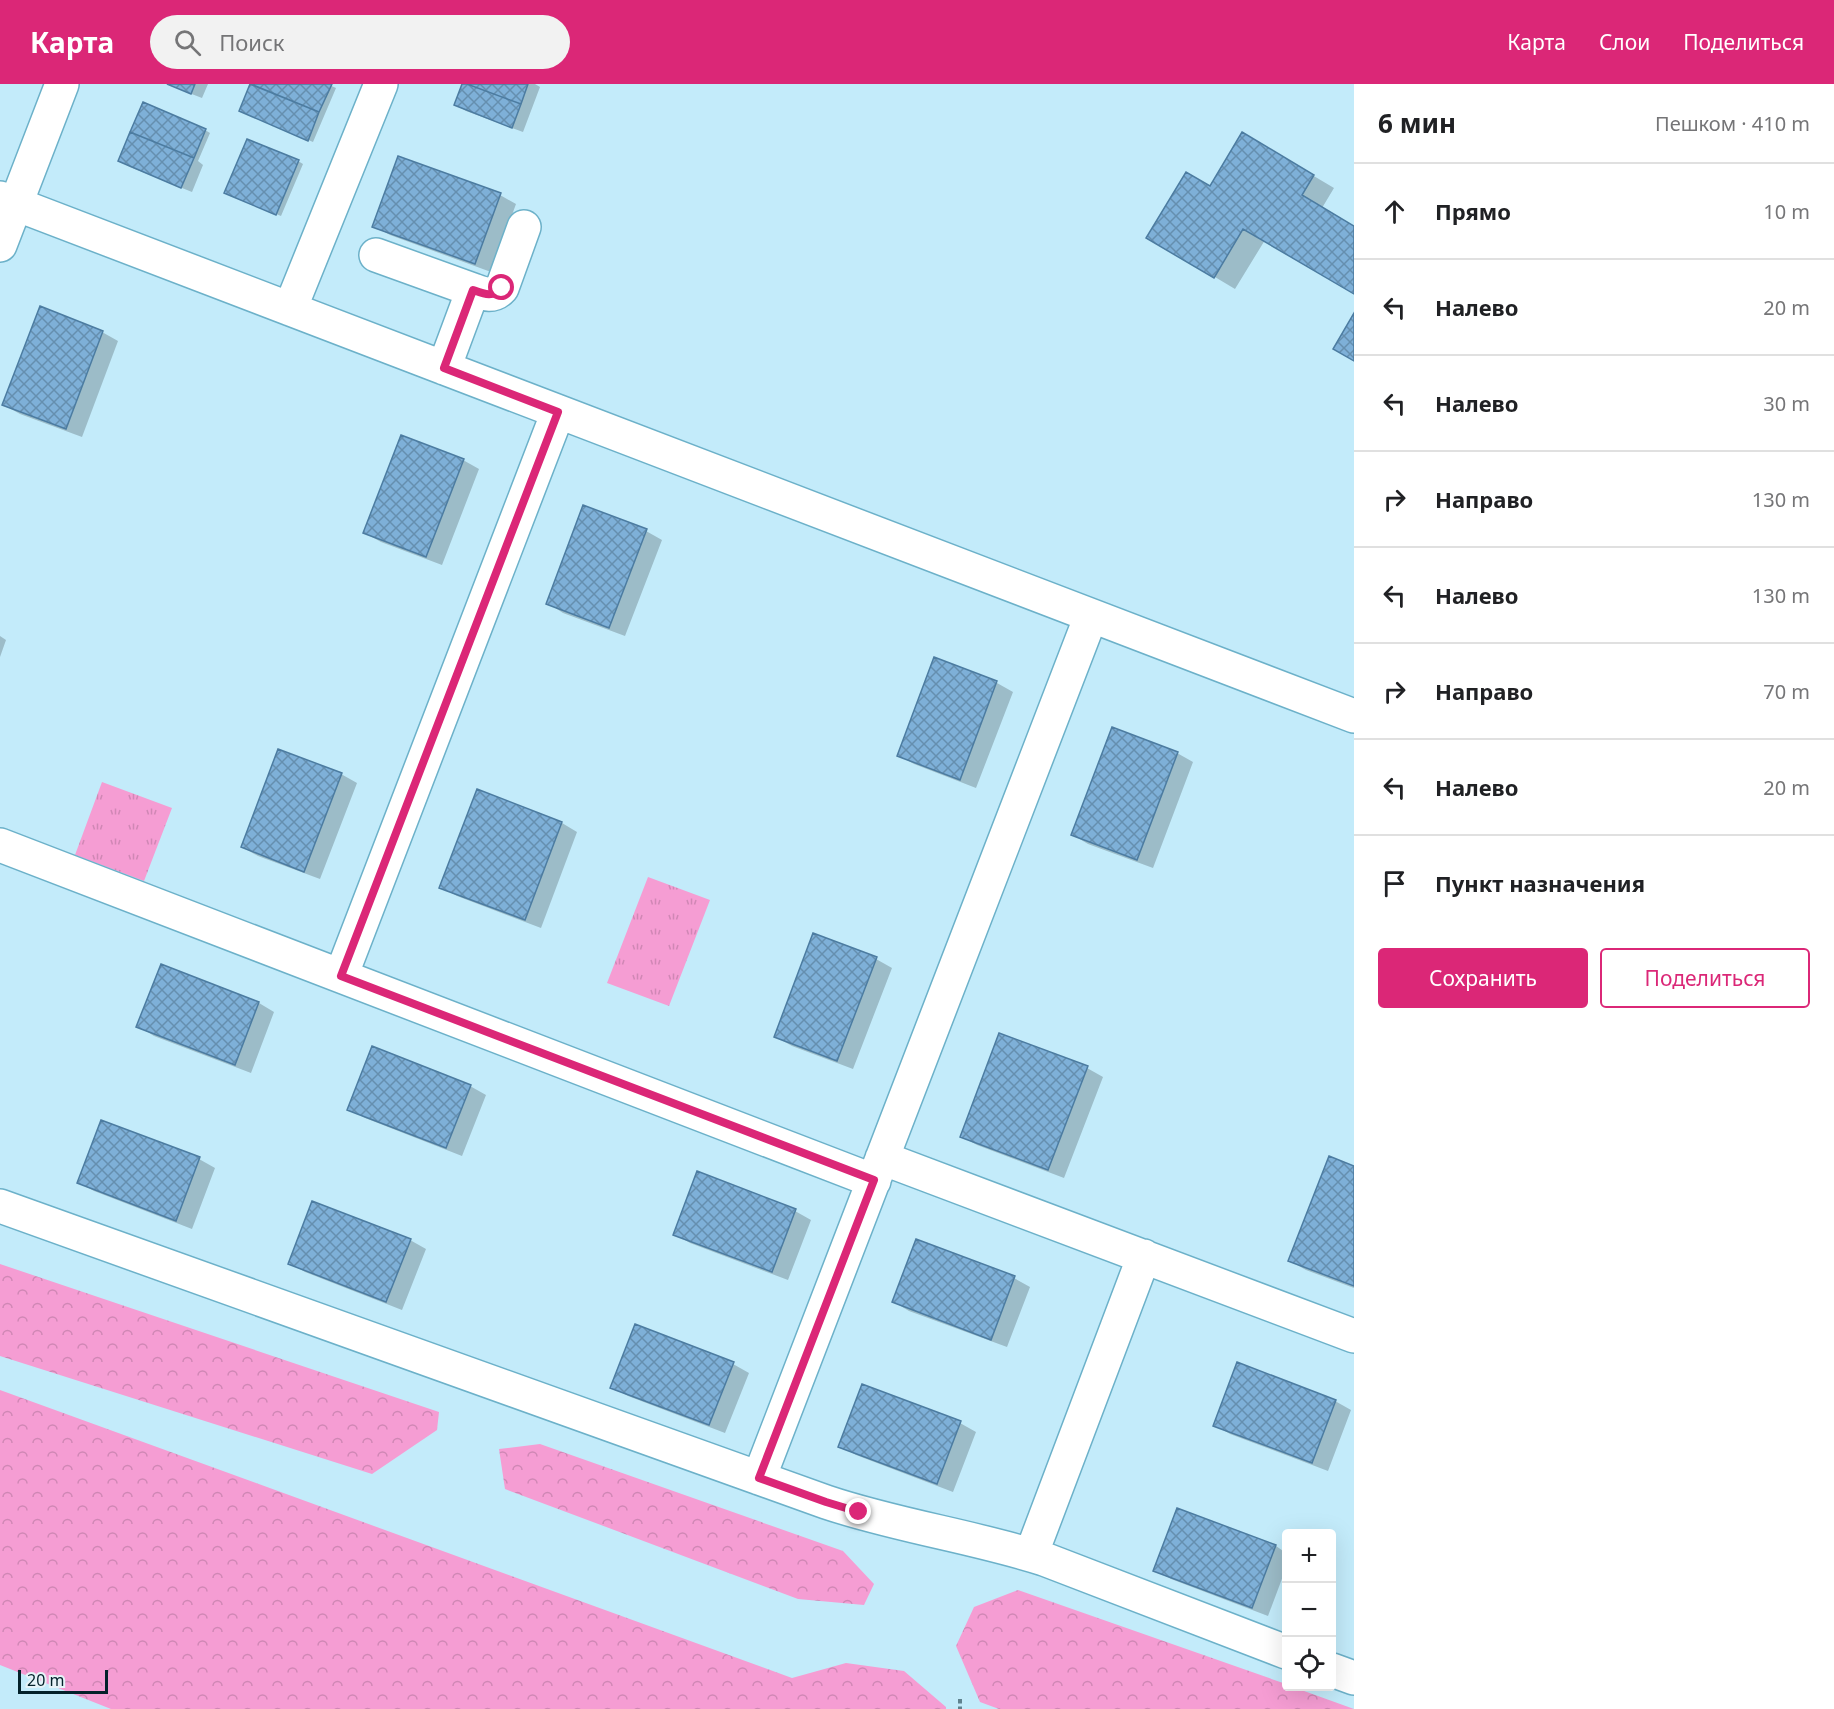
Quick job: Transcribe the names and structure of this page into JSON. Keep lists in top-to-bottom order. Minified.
{"scale_bar":"20 m","page":{"header":"Карта","search":"Поиск","nav":["Карта","Слои","Поделиться"],"heading":["6 мин","Пешком · 410 m"],"list":[["Прямо","10 m"],["Налево","20 m"],["Налево","30 m"],["Направо","130 m"],["Налево","130 m"],["Направо","70 m"],["Налево","20 m"],"Пункт назначения"],"buttons":["Сохранить","Поделиться"],"map_buttons":["+","−"],"scale":"20 m"}}
